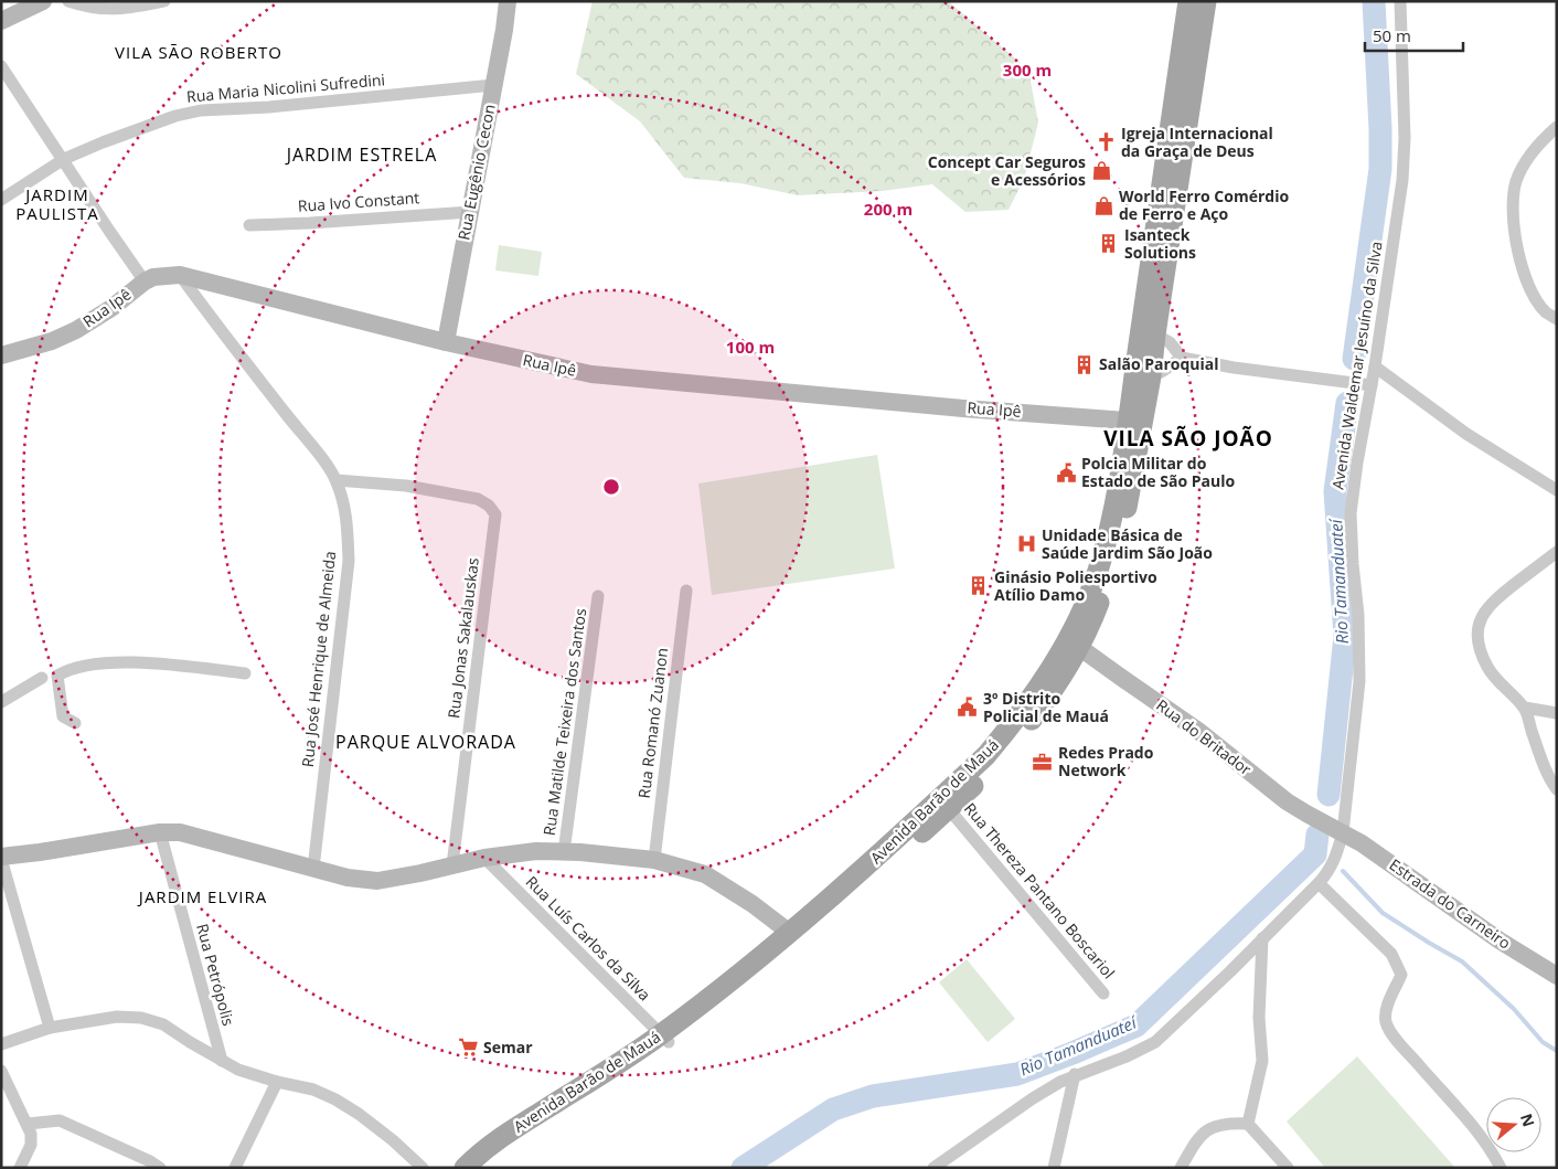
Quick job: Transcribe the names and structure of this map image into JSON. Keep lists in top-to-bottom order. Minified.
{"streets":{"main road":["Avenida Barão de Mauá"],"street":["Rua Maria Nicolini Sufredini","Rua Eugênio Cecon","Rua Ivo Constant","Rua Ipê","Avenida Waldemar Jesuíno da Silva","Rua Jonas Sakalauskas","Rua José Henrique de Almeida","Rua Matilde Teixeira dos Santos","Rua Romanó Zuanon","Rua do Britador","Rua Thereza Pantano Boscariol","Estrada do Carneiro","Rua Luís Carlos da Silva","Rua Petrópolis"]},"crossings":[["Rua Maria Nicolini Sufredini","Rua Eugênio Cecon"],["Rua Eugênio Cecon","Rua Ivo Constant"],["Rua Eugênio Cecon","Rua Ipê"],["Rua Ipê","Rua José Henrique de Almeida"],["Rua Ipê","Avenida Barão de Mauá"],["Avenida Waldemar Jesuíno da Silva","Rua do Britador"],["Avenida Waldemar Jesuíno da Silva","Estrada do Carneiro"],["Rua Jonas Sakalauskas","Rua José Henrique de Almeida"],["Rua do Britador","Avenida Barão de Mauá"],["Rua do Britador","Estrada do Carneiro"],["Avenida Barão de Mauá","Rua Thereza Pantano Boscariol"],["Avenida Barão de Mauá","Rua Luís Carlos da Silva"]],"districts":["VILA SÃO ROBERTO","JARDIM ESTRELA","JARDIM PAULISTA","VILA SÃO JOÃO","PARQUE ALVORADA","JARDIM ELVIRA"],"water":["Rio Tamanduateí"],"places":{"church":["Igreja Internacional da Graça de Deus"],"shop":["Concept Car Seguros e Acessórios","World Ferro Comérdio de Ferro e Aço"],"building":["Isanteck Solutions","Salão Paroquial","Ginásio Poliesportivo Atílio Damo"],"public building":["Polcia Militar do Estado de São Paulo","3º Distrito Policial de Mauá"],"hospital":["Unidade Básica de Saúde Jardim São João"],"office":["Redes Prado Network"],"supermarket":["Semar"]},"scale_bar":"50 m","north":"right","rings":["300 m","200 m","100 m"]}
